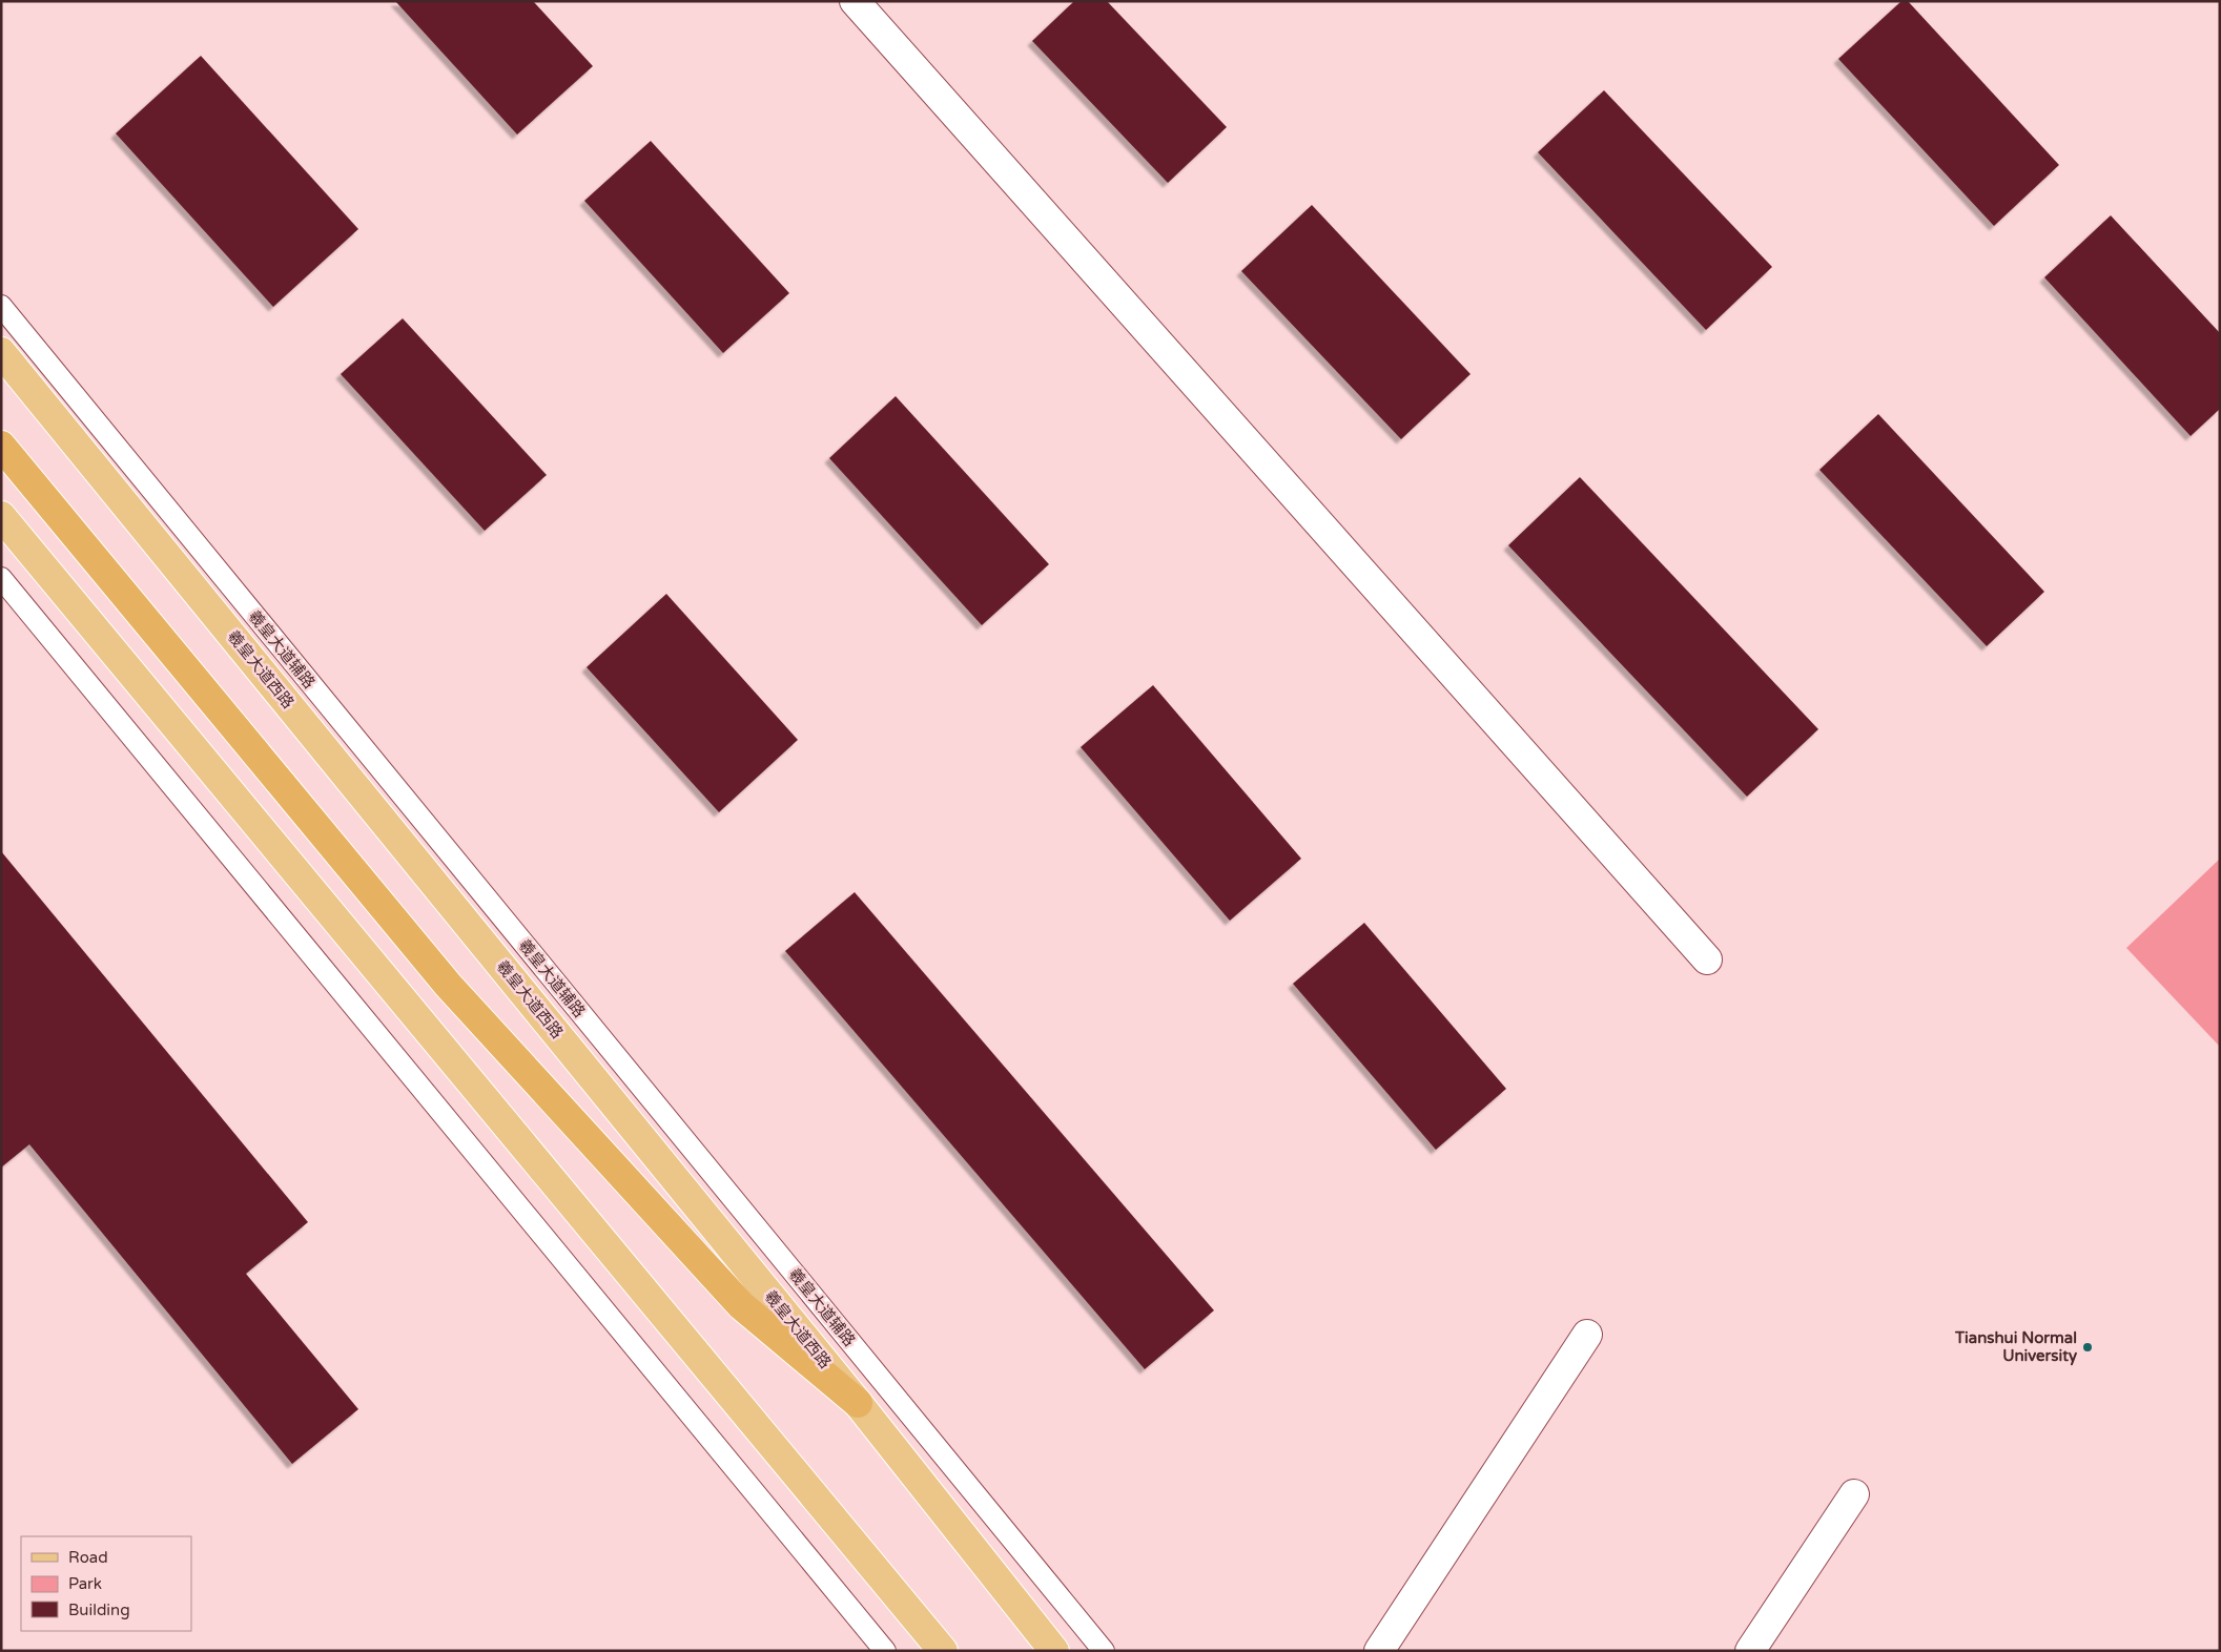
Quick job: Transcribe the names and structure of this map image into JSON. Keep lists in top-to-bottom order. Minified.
{"streets":{"main road":["羲皇大道西路"],"lane":["羲皇大道辅路"]},"places":["Tianshui Normal University"],"legend":["Road","Park","Building"]}
